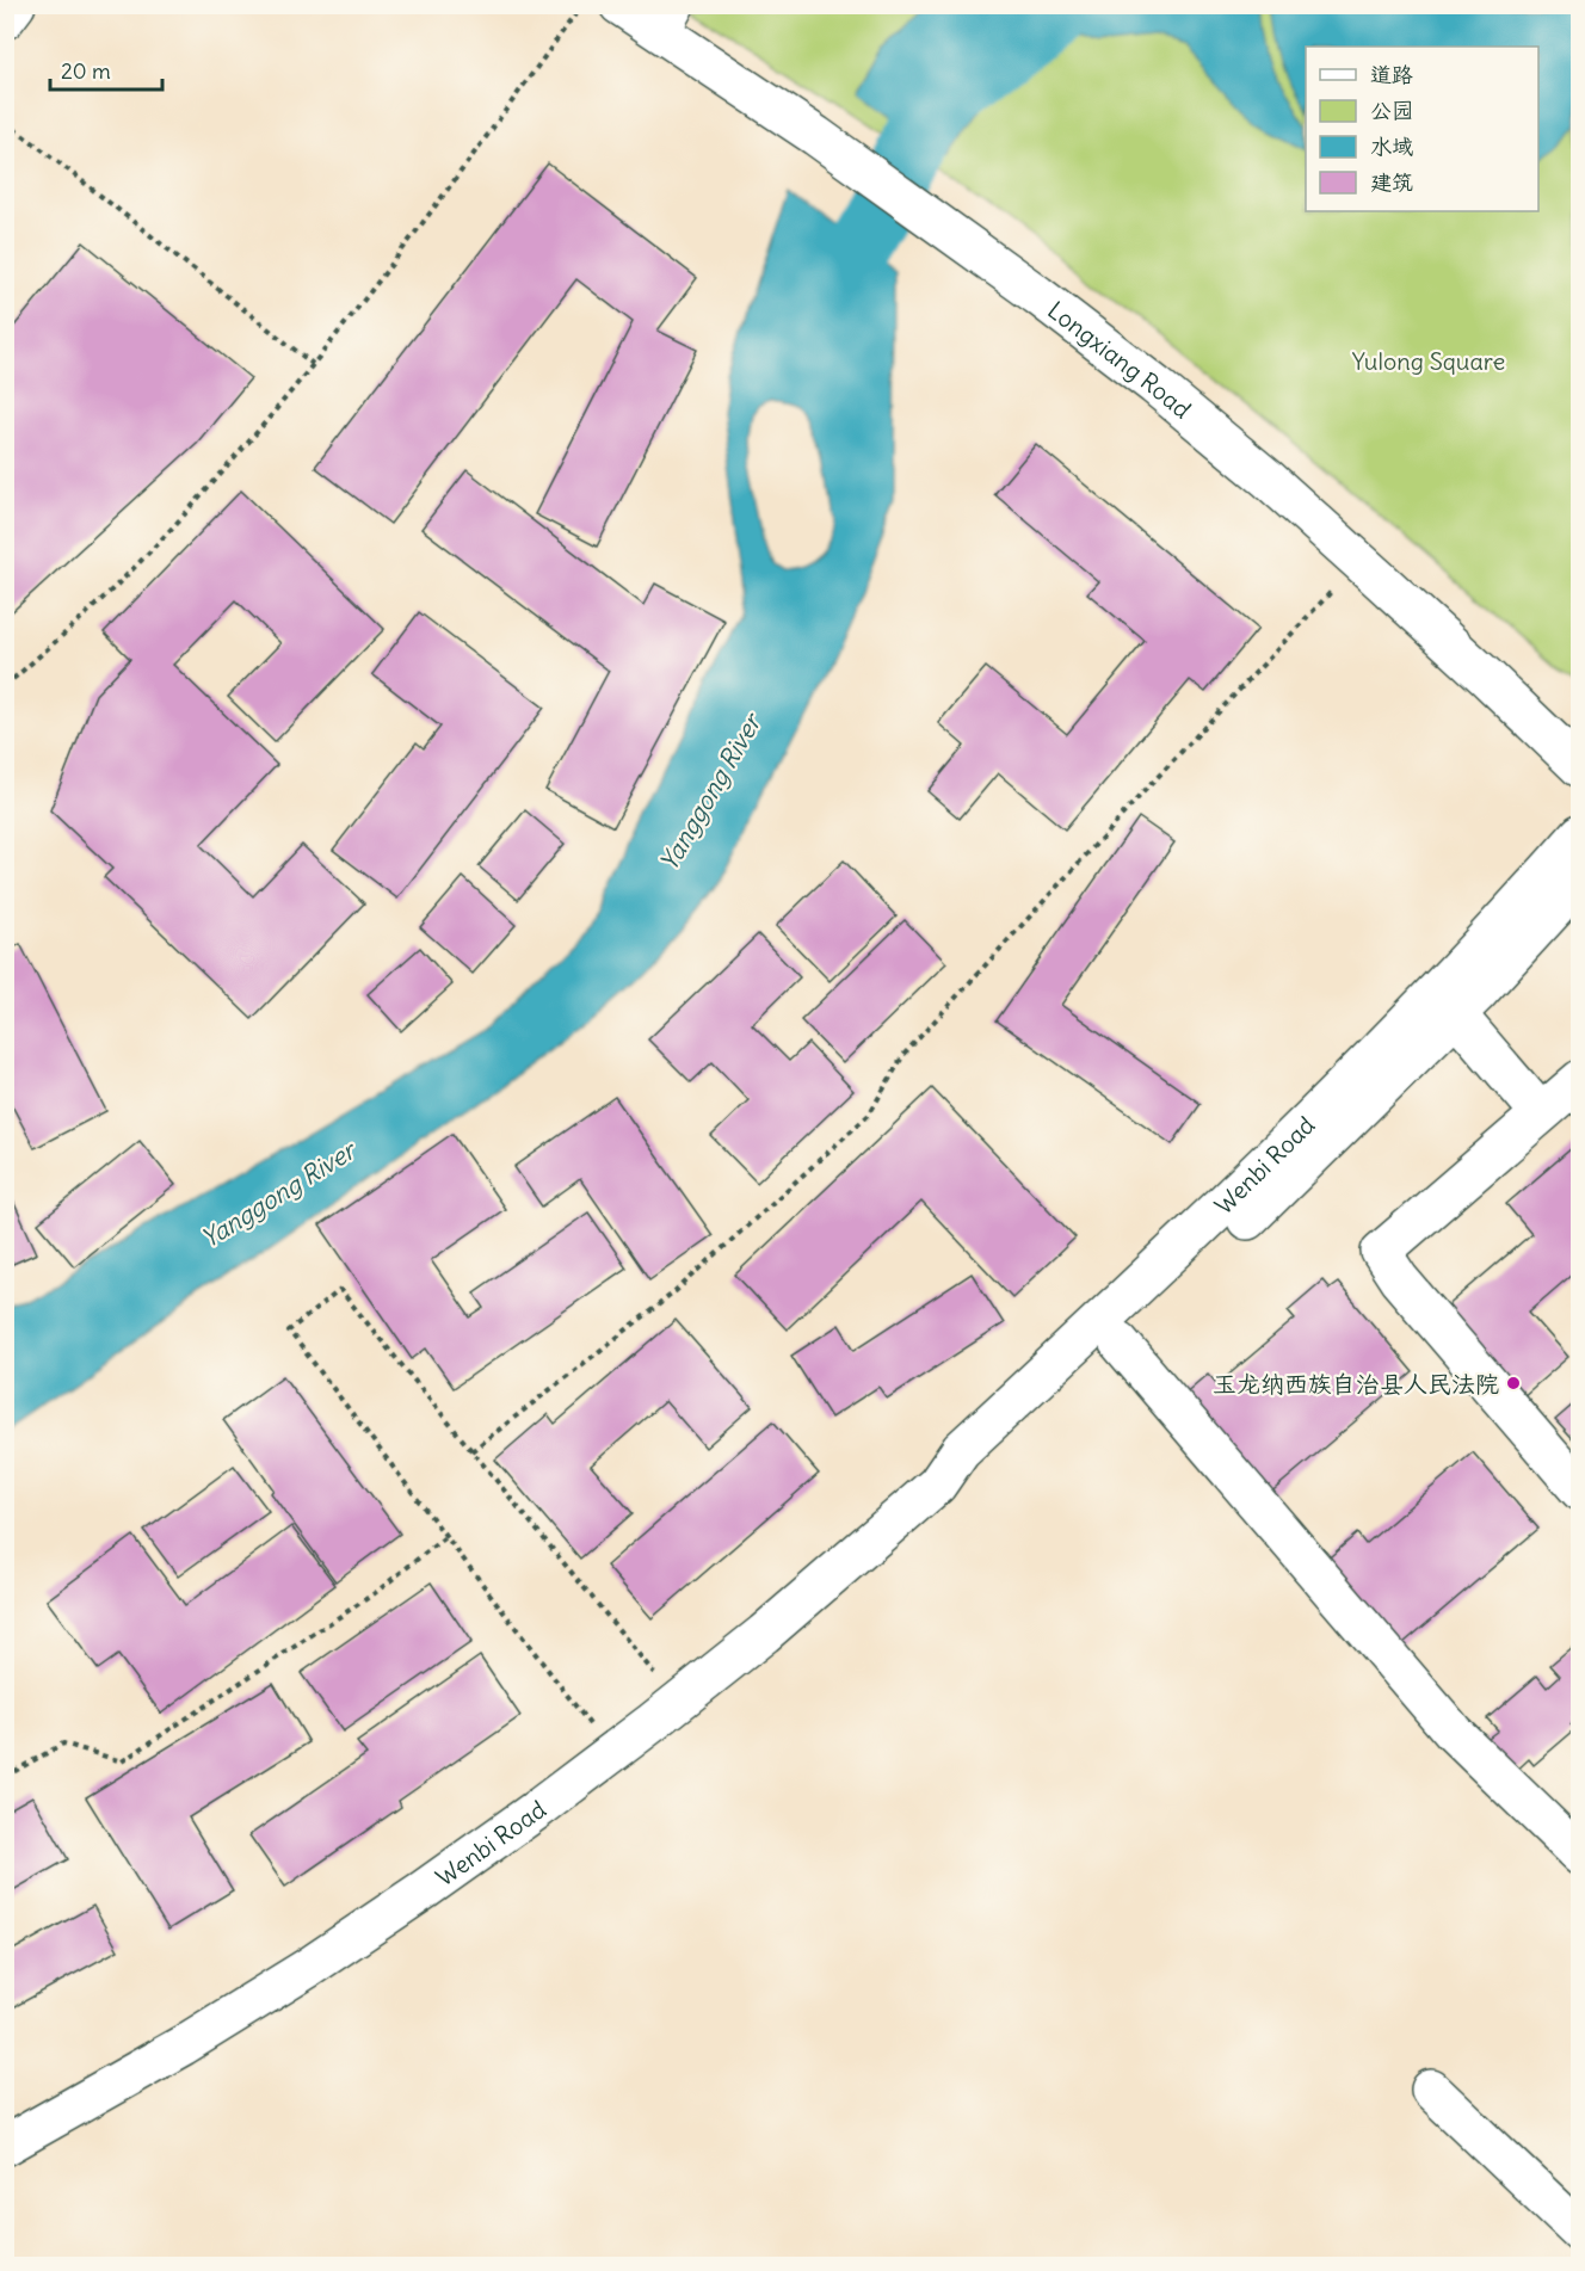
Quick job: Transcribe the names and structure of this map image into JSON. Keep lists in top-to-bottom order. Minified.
{"streets":{"street":["Longxiang Road","Wenbi Road"]},"water":["Yanggong River"],"parks":["Yulong Square"],"places":["玉龙纳西族自治县人民法院"],"legend":["道路","公园","水域","建筑"],"scale_bar":"20 m"}
